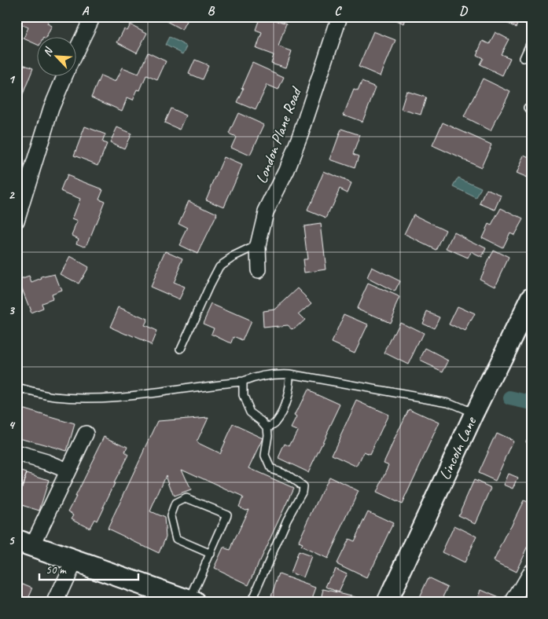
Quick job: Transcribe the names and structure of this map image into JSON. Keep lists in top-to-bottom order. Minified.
{"streets":{"street":["London Plane Road","Lincoln Lane"]},"scale_bar":"50 m","north":"top left","grid":{"columns":["A","B","C","D"],"rows":["1","2","3","4","5"]}}
